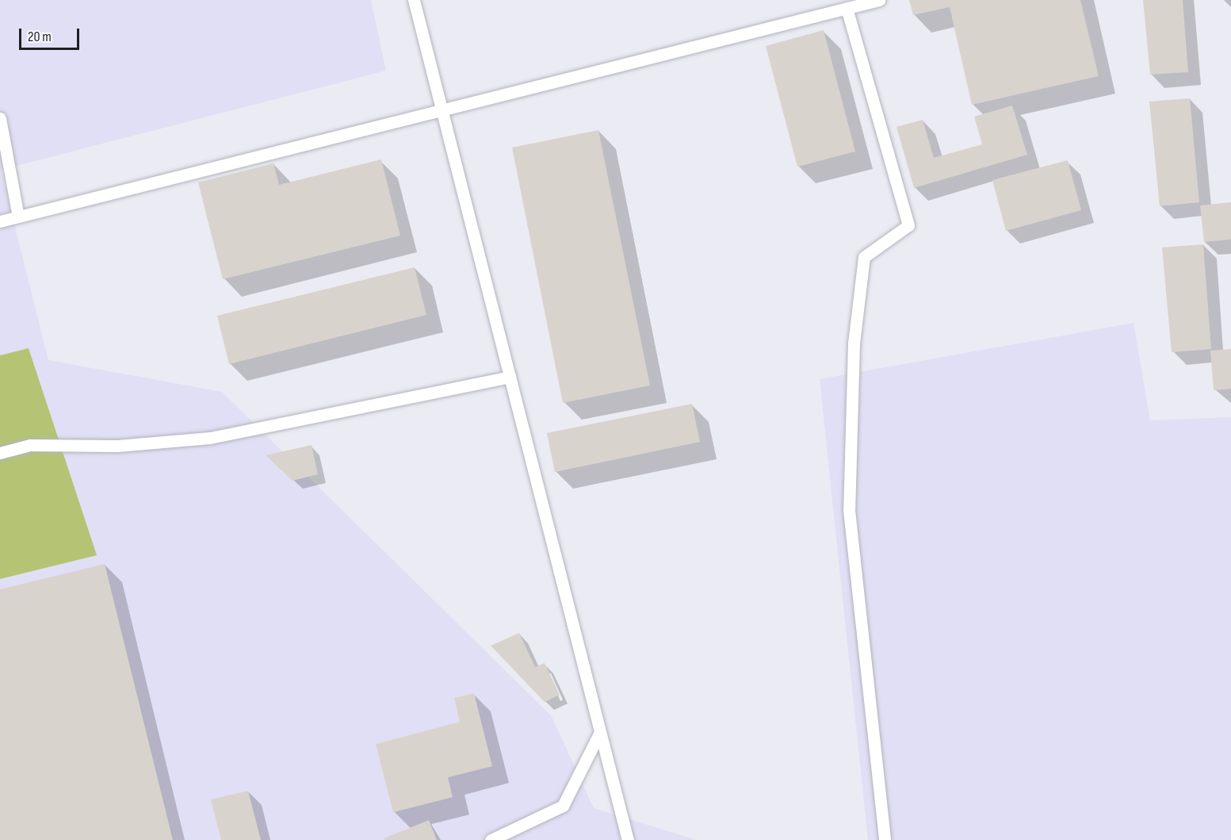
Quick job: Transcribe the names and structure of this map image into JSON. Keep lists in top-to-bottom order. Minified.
{"scale_bar":"20 m"}
